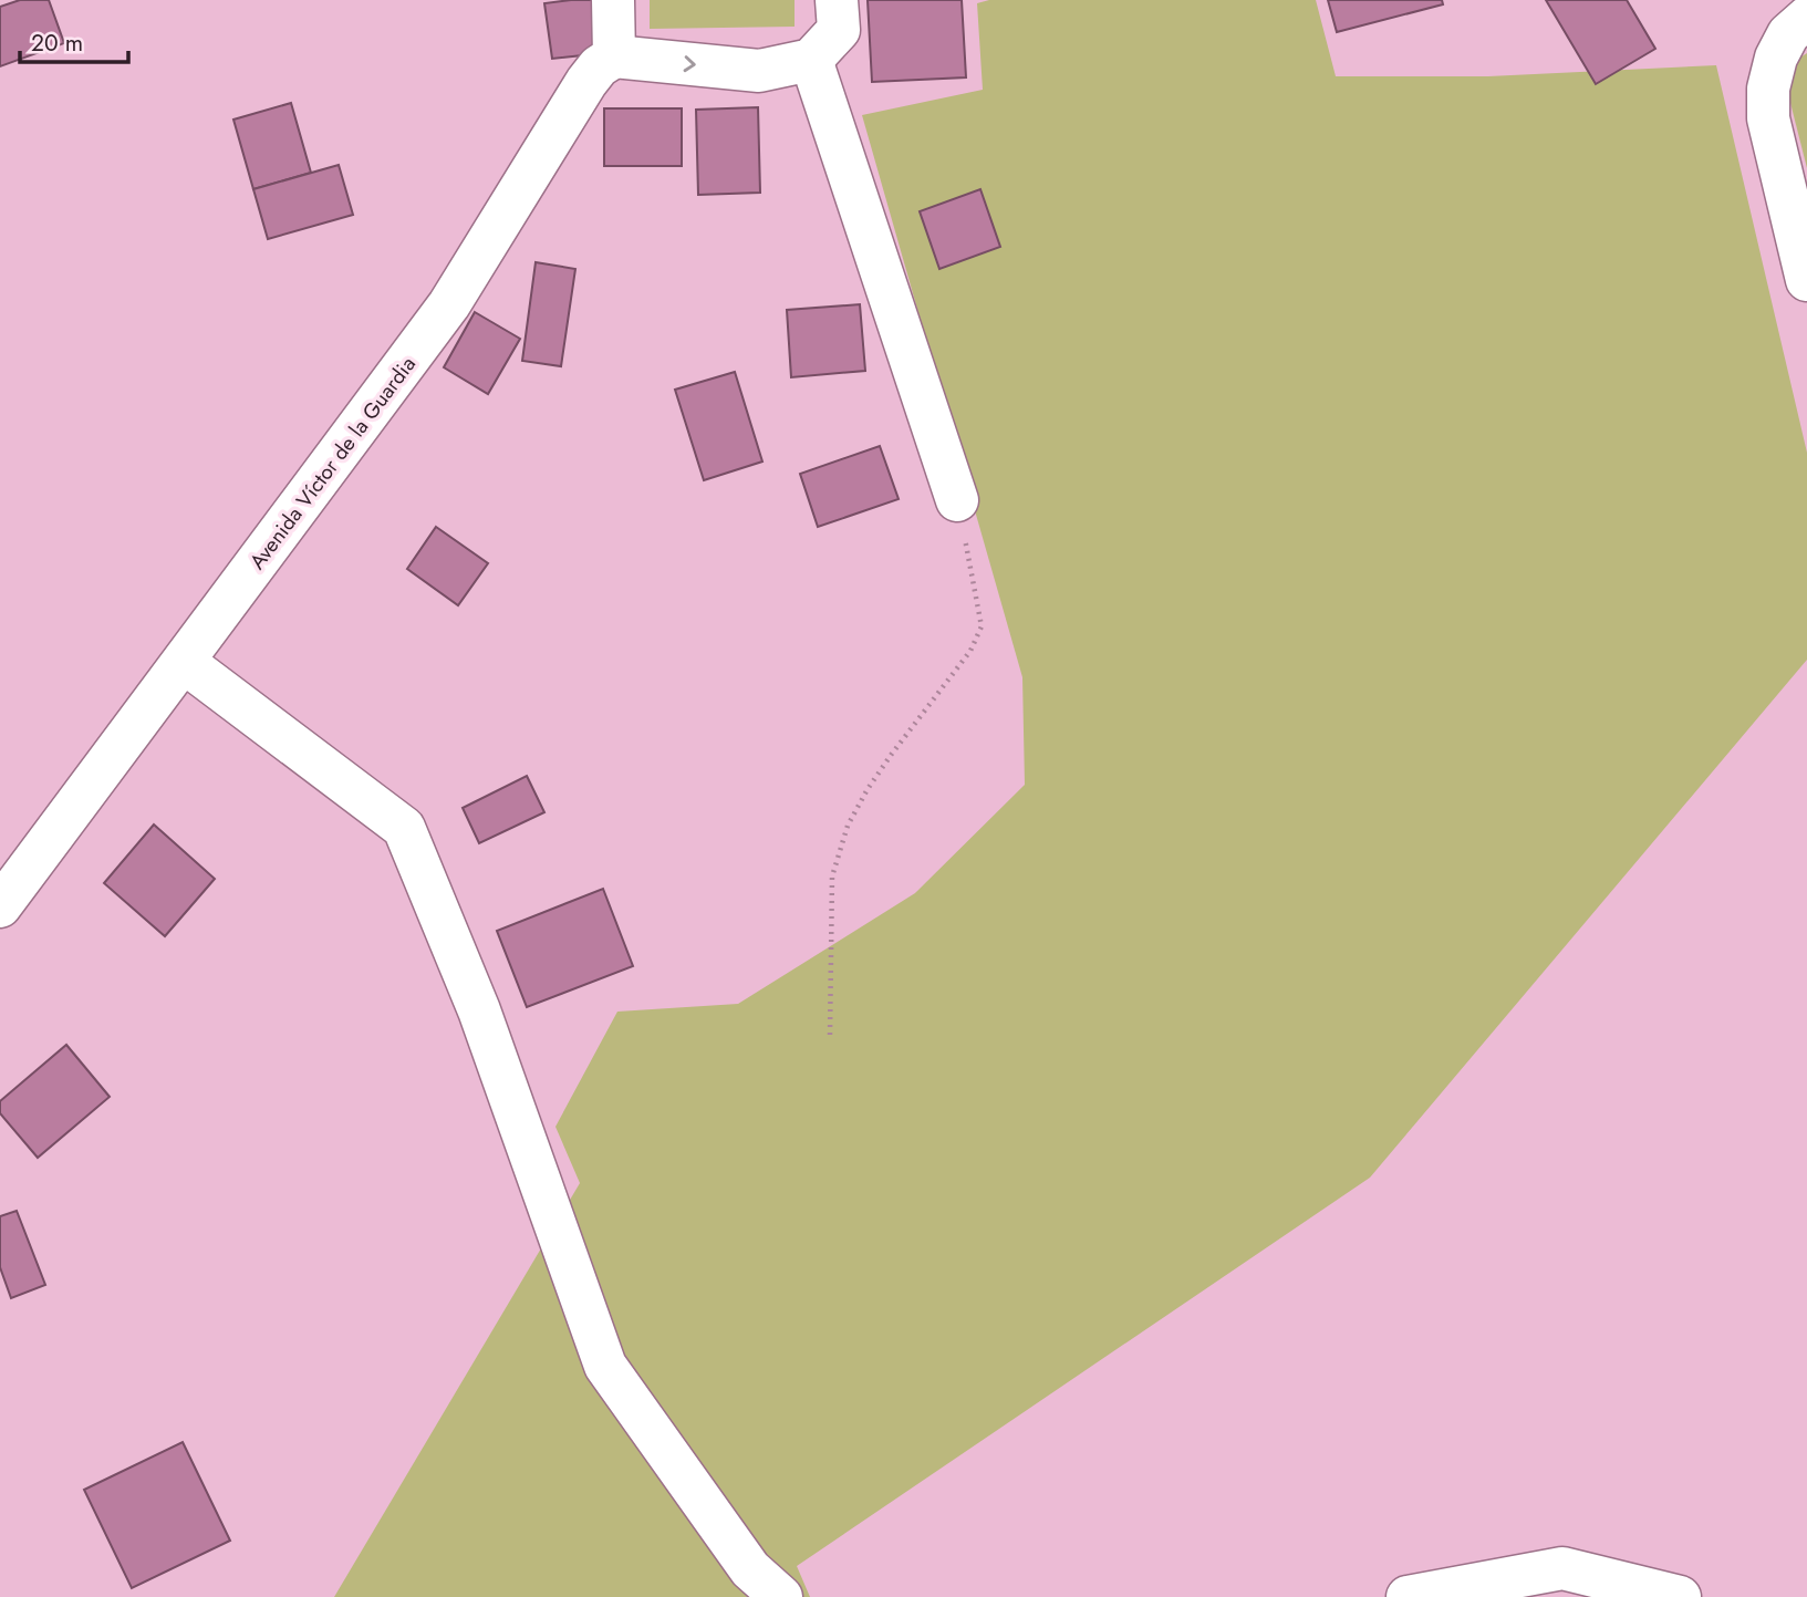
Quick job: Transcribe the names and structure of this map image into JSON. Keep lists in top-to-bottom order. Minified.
{"streets":{"street":["Avenida Víctor de la Guardia"]},"scale_bar":"20 m"}
